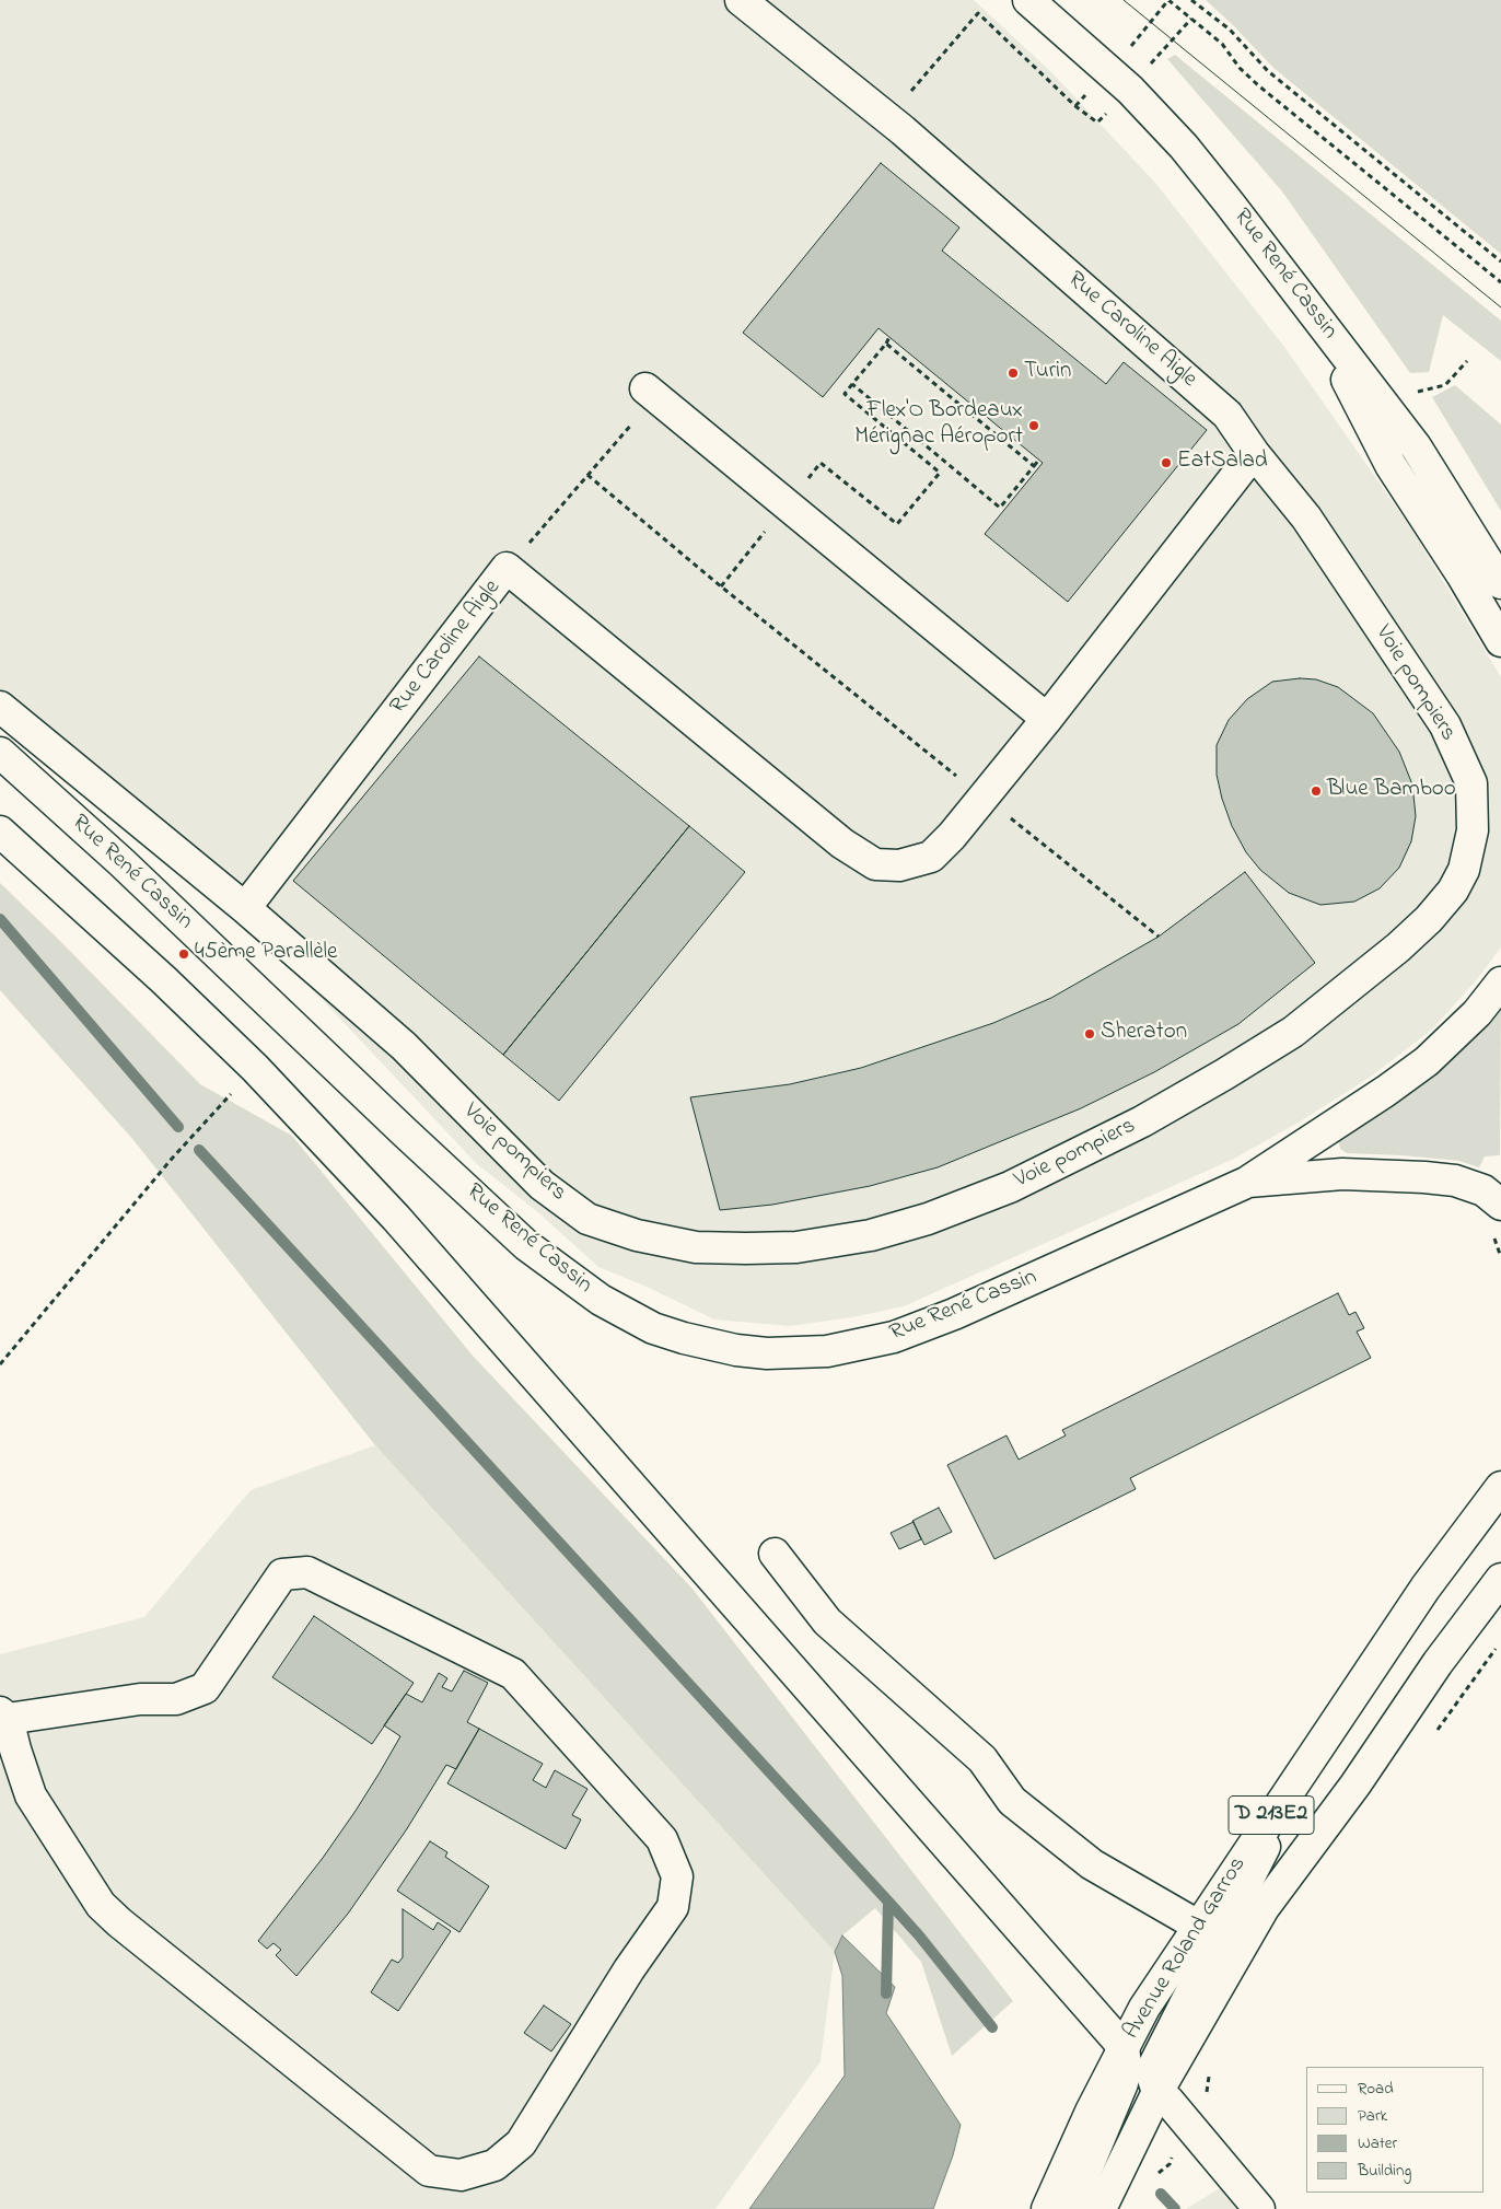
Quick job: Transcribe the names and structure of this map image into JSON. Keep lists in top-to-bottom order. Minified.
{"streets":{"street":["Rue René Cassin","Rue Caroline Aigle","Voie pompiers","D 213E2","Avenue Roland Garros"]},"crossings":[["Rue Caroline Aigle","Voie pompiers"]],"places":["Turin","Flex'O Bordeaux Mérignac Aéroport","EatSalad","Blue Bamboo","45ème Parallèle","Sheraton"],"legend":["Road","Park","Water","Building"]}
